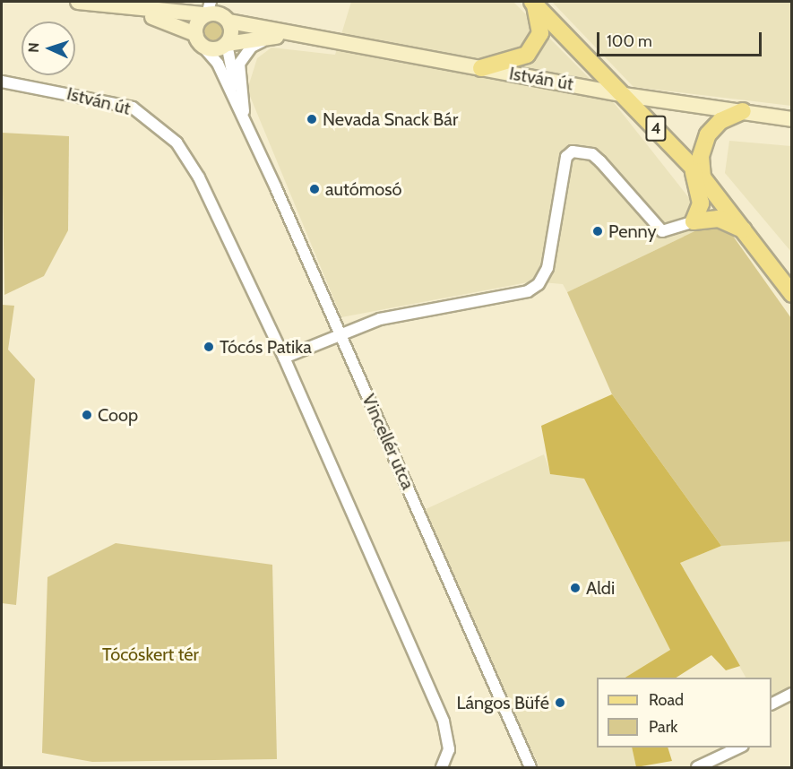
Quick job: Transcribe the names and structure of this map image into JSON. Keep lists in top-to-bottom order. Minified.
{"streets":{"main road":["4"],"street":["István út","Vincellér utca"]},"crossings":[["István út","4"],["István út","Vincellér utca"]],"parks":["Tócóskert tér"],"places":["Nevada Snack Bár","autómosó","Penny","Tócós Patika","Coop","Aldi","Lángos Büfé"],"legend":["Road","Park"],"scale_bar":"100 m","north":"left"}
